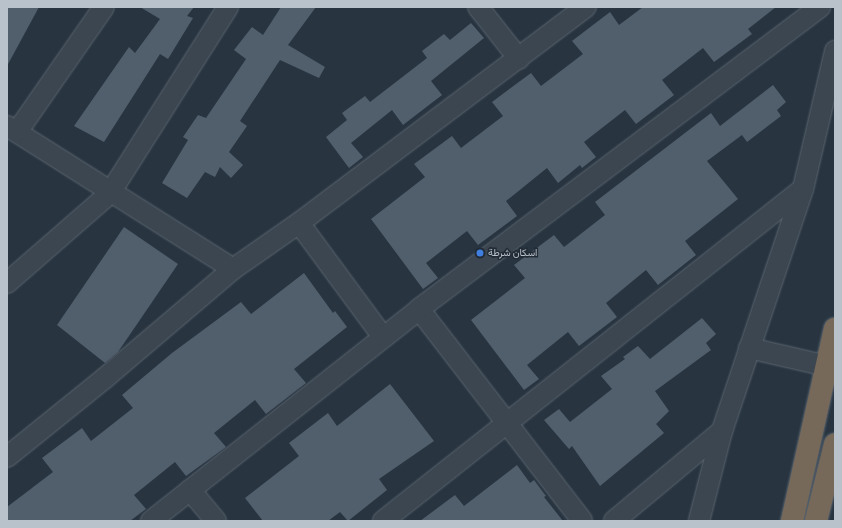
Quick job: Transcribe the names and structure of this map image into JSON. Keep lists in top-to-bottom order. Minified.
{"places":["اسكان شرطة"]}
